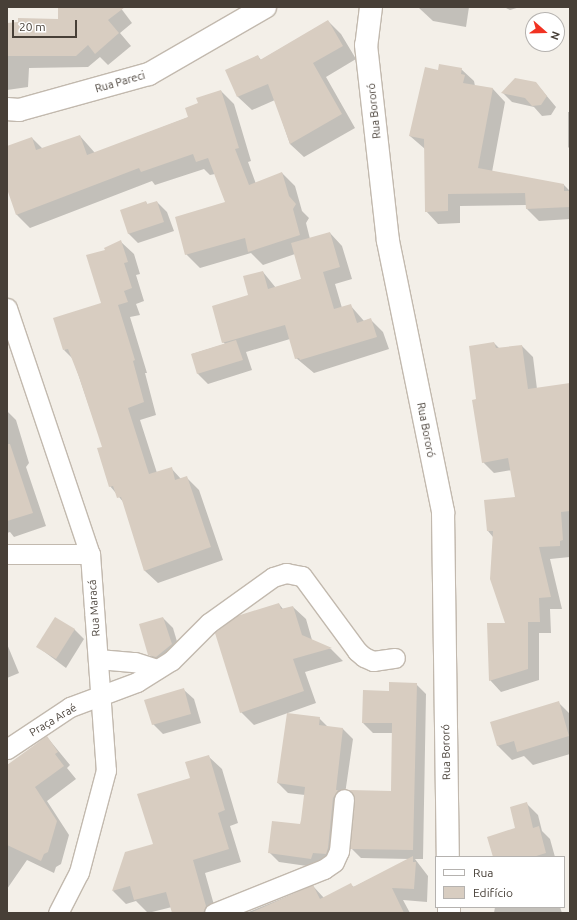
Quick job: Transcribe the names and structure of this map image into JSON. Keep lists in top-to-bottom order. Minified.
{"streets":{"street":["Rua Pareci","Rua Bororó","Rua Maracá","Praça Araé"]},"crossings":[["Rua Maracá","Praça Araé"]],"legend":["Rua","Edifício"],"scale_bar":"20 m","north":"right"}
